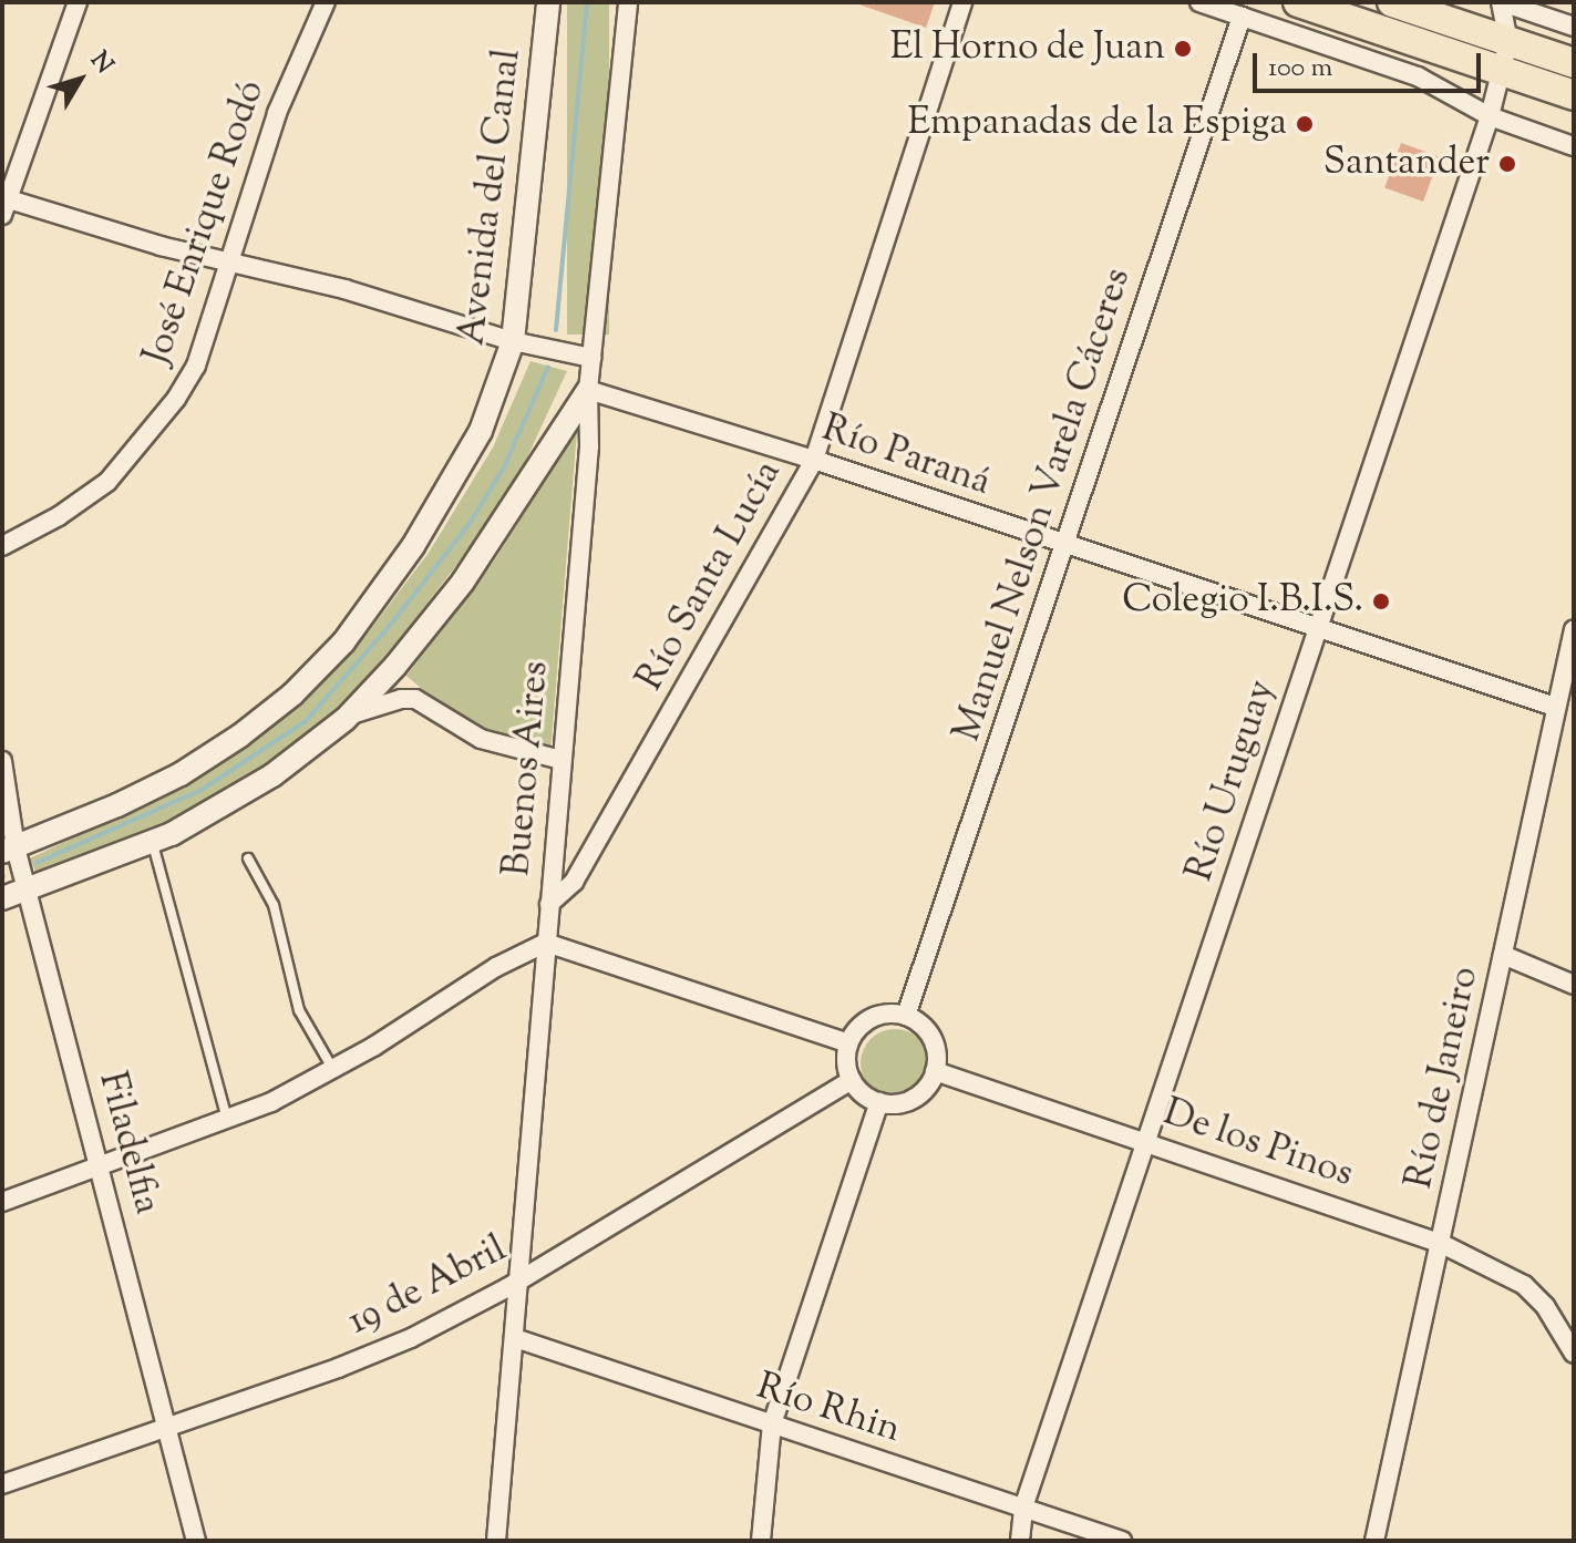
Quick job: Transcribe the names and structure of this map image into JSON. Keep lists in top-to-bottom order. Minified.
{"streets":{"street":["Avenida del Canal","José Enrique Rodó","Río Paraná","Manuel Nelson Varela Cáceres","Río Santa Lucía","Buenos Aires","Río Uruguay","Río de Janeiro","Filadelfia","De los Pinos","19 de Abril","Río Rhin"]},"crossings":[["Avenida del Canal","Filadelfia"],["Río Paraná","Manuel Nelson Varela Cáceres"],["Río Paraná","Río Santa Lucía"],["Río Paraná","Buenos Aires"],["Río Paraná","Río Uruguay"],["Río Paraná","Río de Janeiro"],["Manuel Nelson Varela Cáceres","De los Pinos"],["Manuel Nelson Varela Cáceres","19 de Abril"],["Río Santa Lucía","Buenos Aires"],["Buenos Aires","19 de Abril"],["Buenos Aires","Río Rhin"],["Río Uruguay","De los Pinos"],["Río Uruguay","Río Rhin"],["Río de Janeiro","De los Pinos"],["Filadelfia","19 de Abril"],["De los Pinos","19 de Abril"]],"places":["El Horno de Juan","Empanadas de la Espiga","Santander","Colegio I.B.I.S."],"scale_bar":"100 m","north":"top right"}
